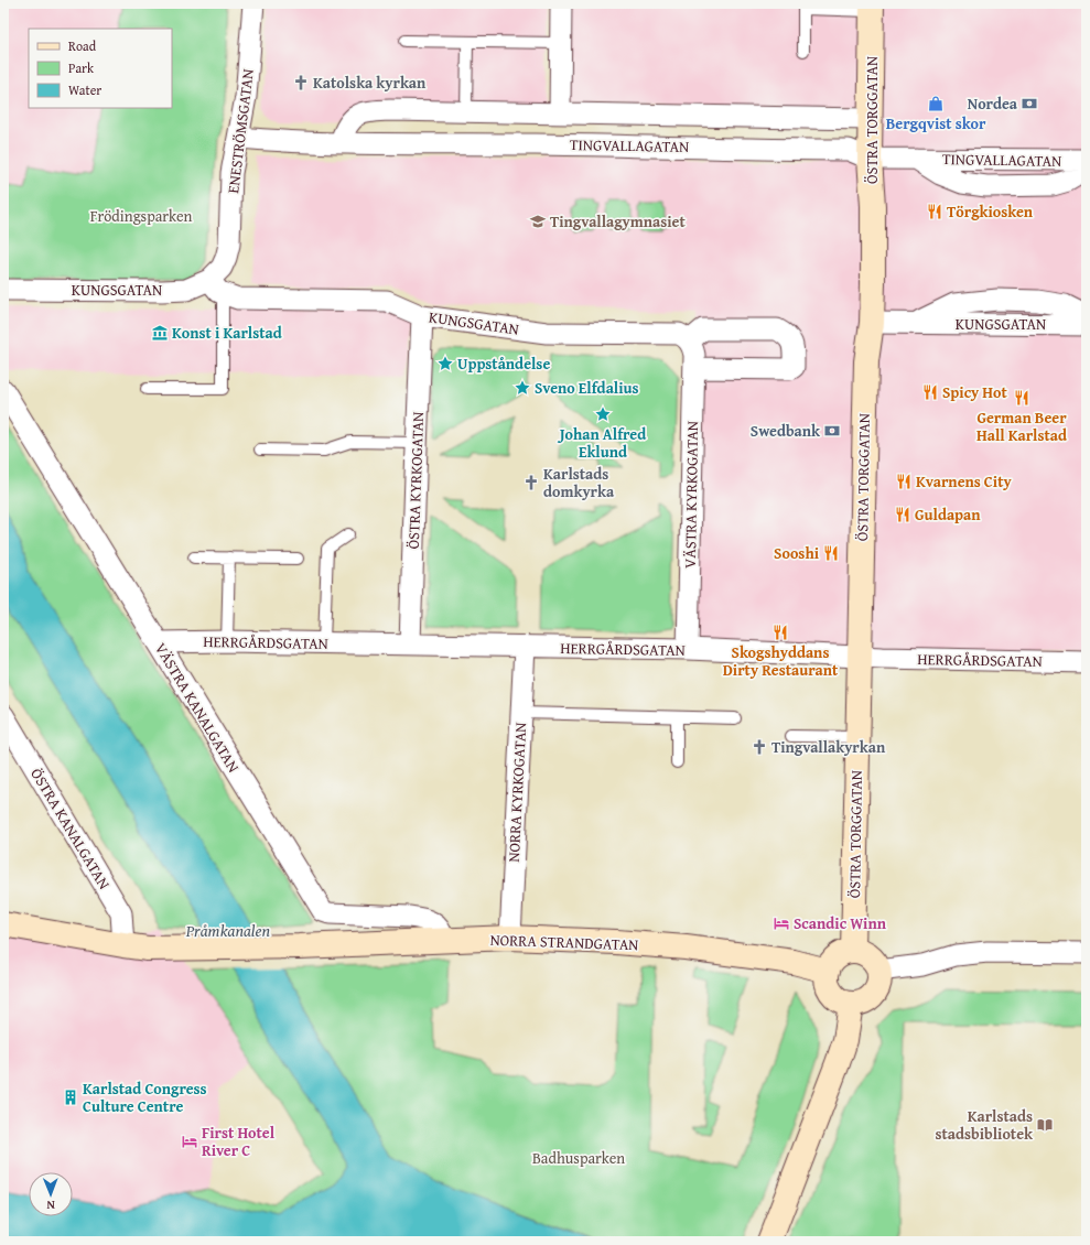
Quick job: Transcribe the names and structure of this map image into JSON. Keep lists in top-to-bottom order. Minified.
{"streets":{"street":["ÖSTRA TORGGATAN","ENESTRÖMSGATAN","TINGVALLAGATAN","KUNGSGATAN","ÖSTRA KYRKOGATAN","VÄSTRA KYRKOGATAN","HERRGÅRDSGATAN","VÄSTRA KANALGATAN","NORRA KYRKOGATAN","ÖSTRA KANALGATAN","NORRA STRANDGATAN"]},"crossings":[["ÖSTRA TORGGATAN","TINGVALLAGATAN"],["ÖSTRA TORGGATAN","KUNGSGATAN"],["ÖSTRA TORGGATAN","HERRGÅRDSGATAN"],["ÖSTRA TORGGATAN","NORRA STRANDGATAN"],["ENESTRÖMSGATAN","TINGVALLAGATAN"],["ENESTRÖMSGATAN","KUNGSGATAN"],["KUNGSGATAN","ÖSTRA KYRKOGATAN"],["KUNGSGATAN","VÄSTRA KYRKOGATAN"],["ÖSTRA KYRKOGATAN","HERRGÅRDSGATAN"],["VÄSTRA KYRKOGATAN","HERRGÅRDSGATAN"],["HERRGÅRDSGATAN","VÄSTRA KANALGATAN"],["HERRGÅRDSGATAN","NORRA KYRKOGATAN"],["VÄSTRA KANALGATAN","NORRA STRANDGATAN"],["NORRA KYRKOGATAN","NORRA STRANDGATAN"],["ÖSTRA KANALGATAN","NORRA STRANDGATAN"]],"water":["Pråmkanalen"],"parks":["Frödingsparken","Badhusparken"],"places":{"church":["Katolska kyrkan","Karlstads domkyrka","Tingvallakyrkan"],"shop":["Bergqvist skor"],"bank":["Nordea","Swedbank"],"restaurant":["Törgkiosken","Spicy Hot","German Beer Hall Karlstad","Kvarnens City","Guldapan","Sooshi","Skogshyddans Dirty Restaurant"],"school or university":["Tingvallagymnasiet"],"museum":["Konst i Karlstad"],"place":["Uppståndelse","Sveno Elfdalius","Johan Alfred Eklund"],"hotel":["Scandic Winn","First Hotel River C"],"building":["Karlstad Congress Culture Centre"],"library":["Karlstads stadsbibliotek"]},"legend":["Road","Park","Water"],"north":"bottom"}
